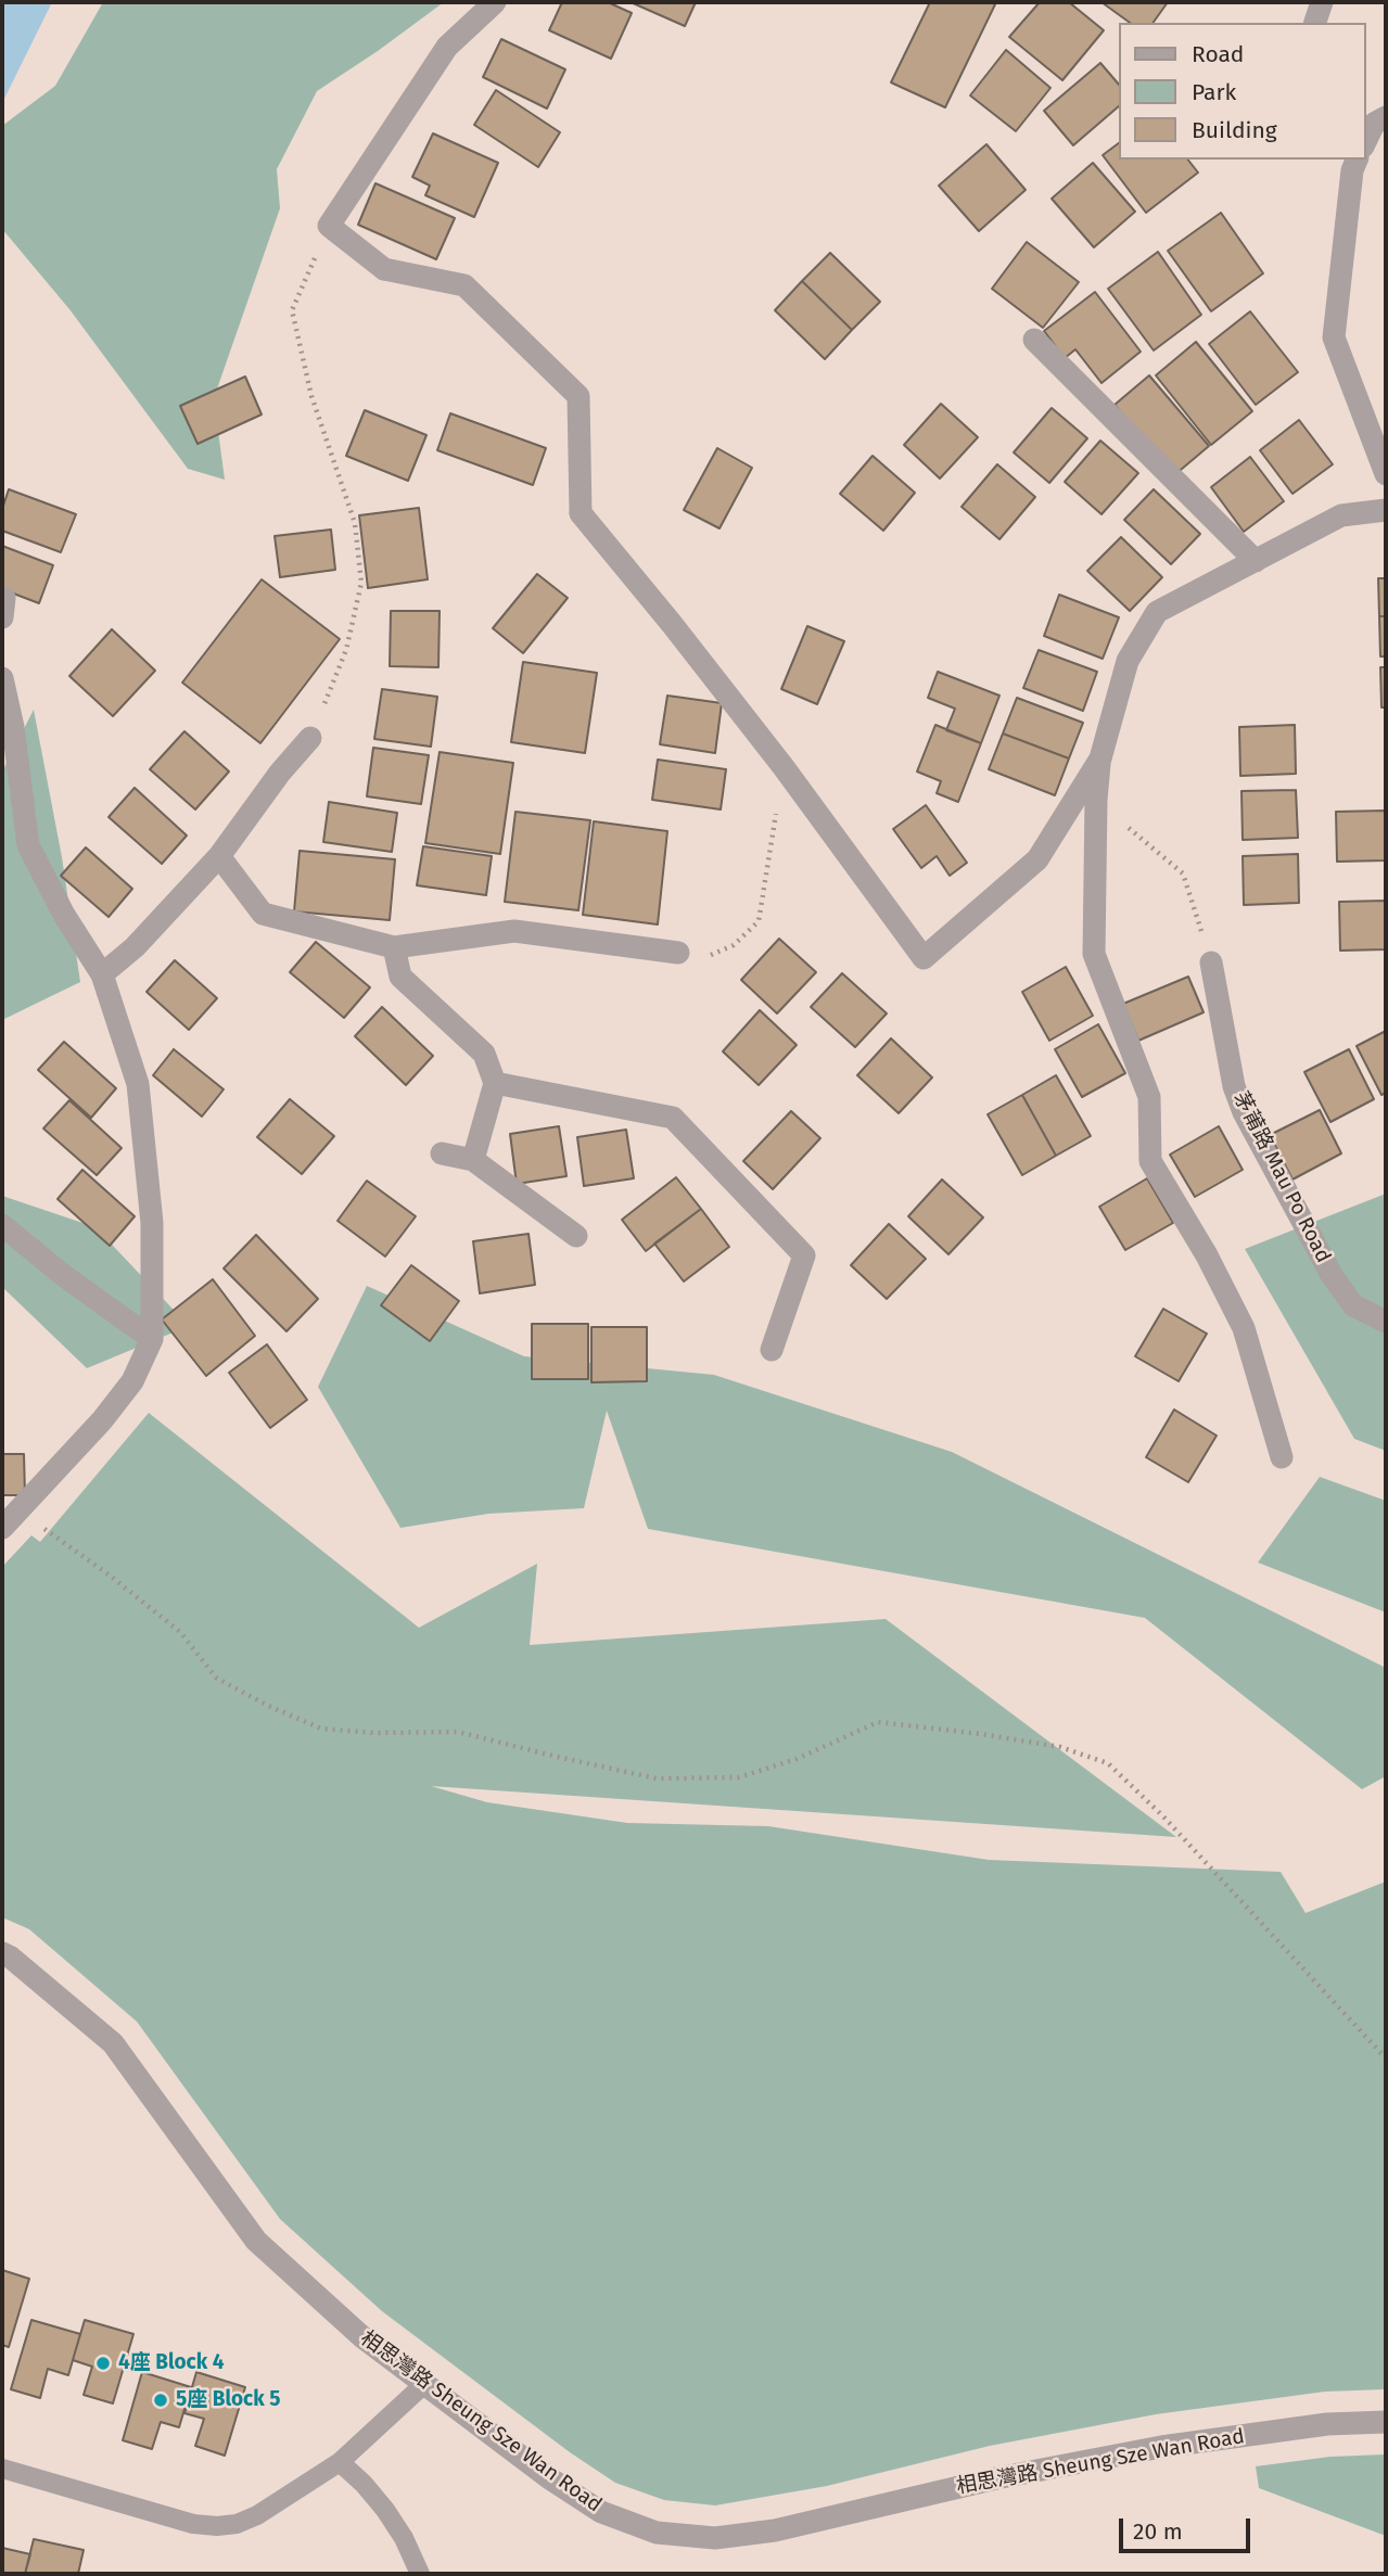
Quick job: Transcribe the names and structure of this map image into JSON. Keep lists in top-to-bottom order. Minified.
{"streets":{"street":["茅莆路 Mau Po Road","相思灣路 Sheung Sze Wan Road"]},"places":["4座 Block 4","5座 Block 5"],"legend":["Road","Park","Building"],"scale_bar":"20 m"}
